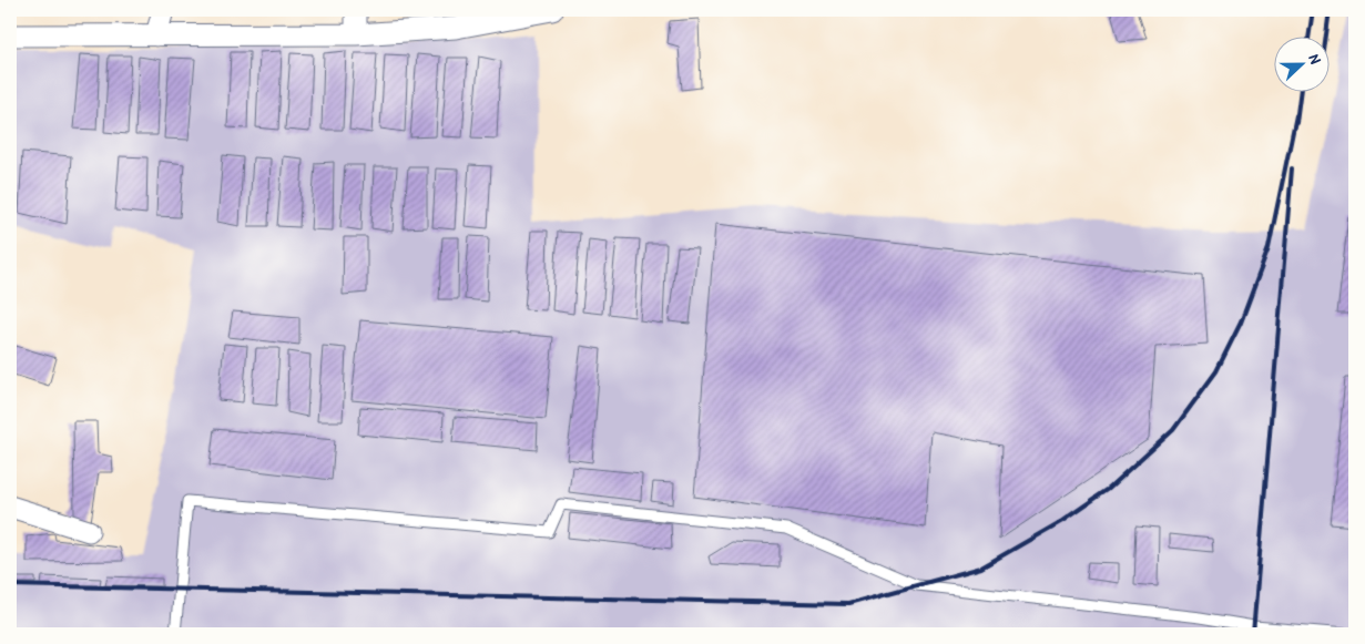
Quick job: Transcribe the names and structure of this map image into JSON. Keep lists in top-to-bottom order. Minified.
{"north":"right"}
